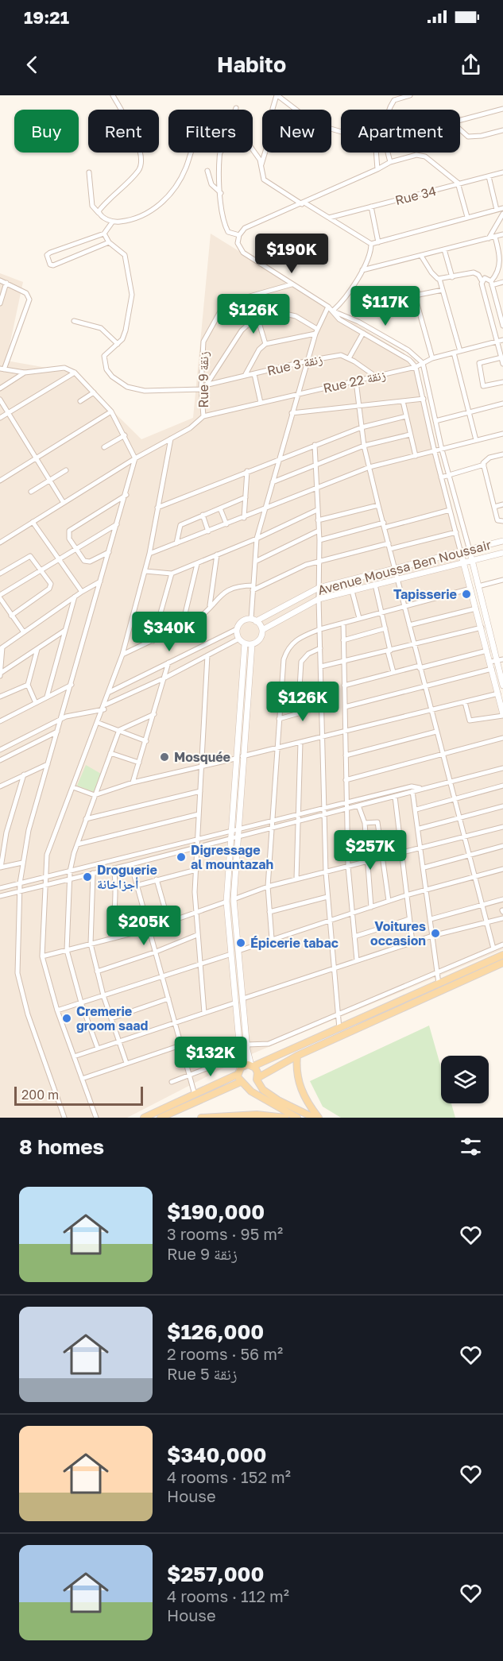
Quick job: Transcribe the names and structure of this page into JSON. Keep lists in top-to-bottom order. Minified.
{"streets":{"street":["Rue 34","Rue 3 زنقة","Rue 9 زنقة","Rue 22 زنقة","Avenue Moussa Ben Noussair"]},"crossings":[["Rue 3 زنقة","Rue 9 زنقة"],["Rue 9 زنقة","Rue 22 زنقة"]],"places":["Tapisserie","Mosquée","Digressage al mountazah","Droguerie أجزاخانة","Voitures occasion","Épicerie tabac","Cremerie groom saad"],"scale_bar":"200 m","page":{"status":"19:21","header":"Habito","chip":["Buy","Rent","Filters","New","Apartment"],"price":["$190K","$117K","$126K","$340K","$126K","$257K","$205K","$132K"],"scale":"200 m","heading":"8 homes","list":[{"name":"$190,000","note":"3 rooms · 95 m² · Rue 9 زنقة"},{"name":"$126,000","note":"2 rooms · 56 m² · Rue 5 زنقة"},{"name":"$340,000","note":"4 rooms · 152 m² · House"},{"name":"$257,000","note":"4 rooms · 112 m² · House"}]}}
